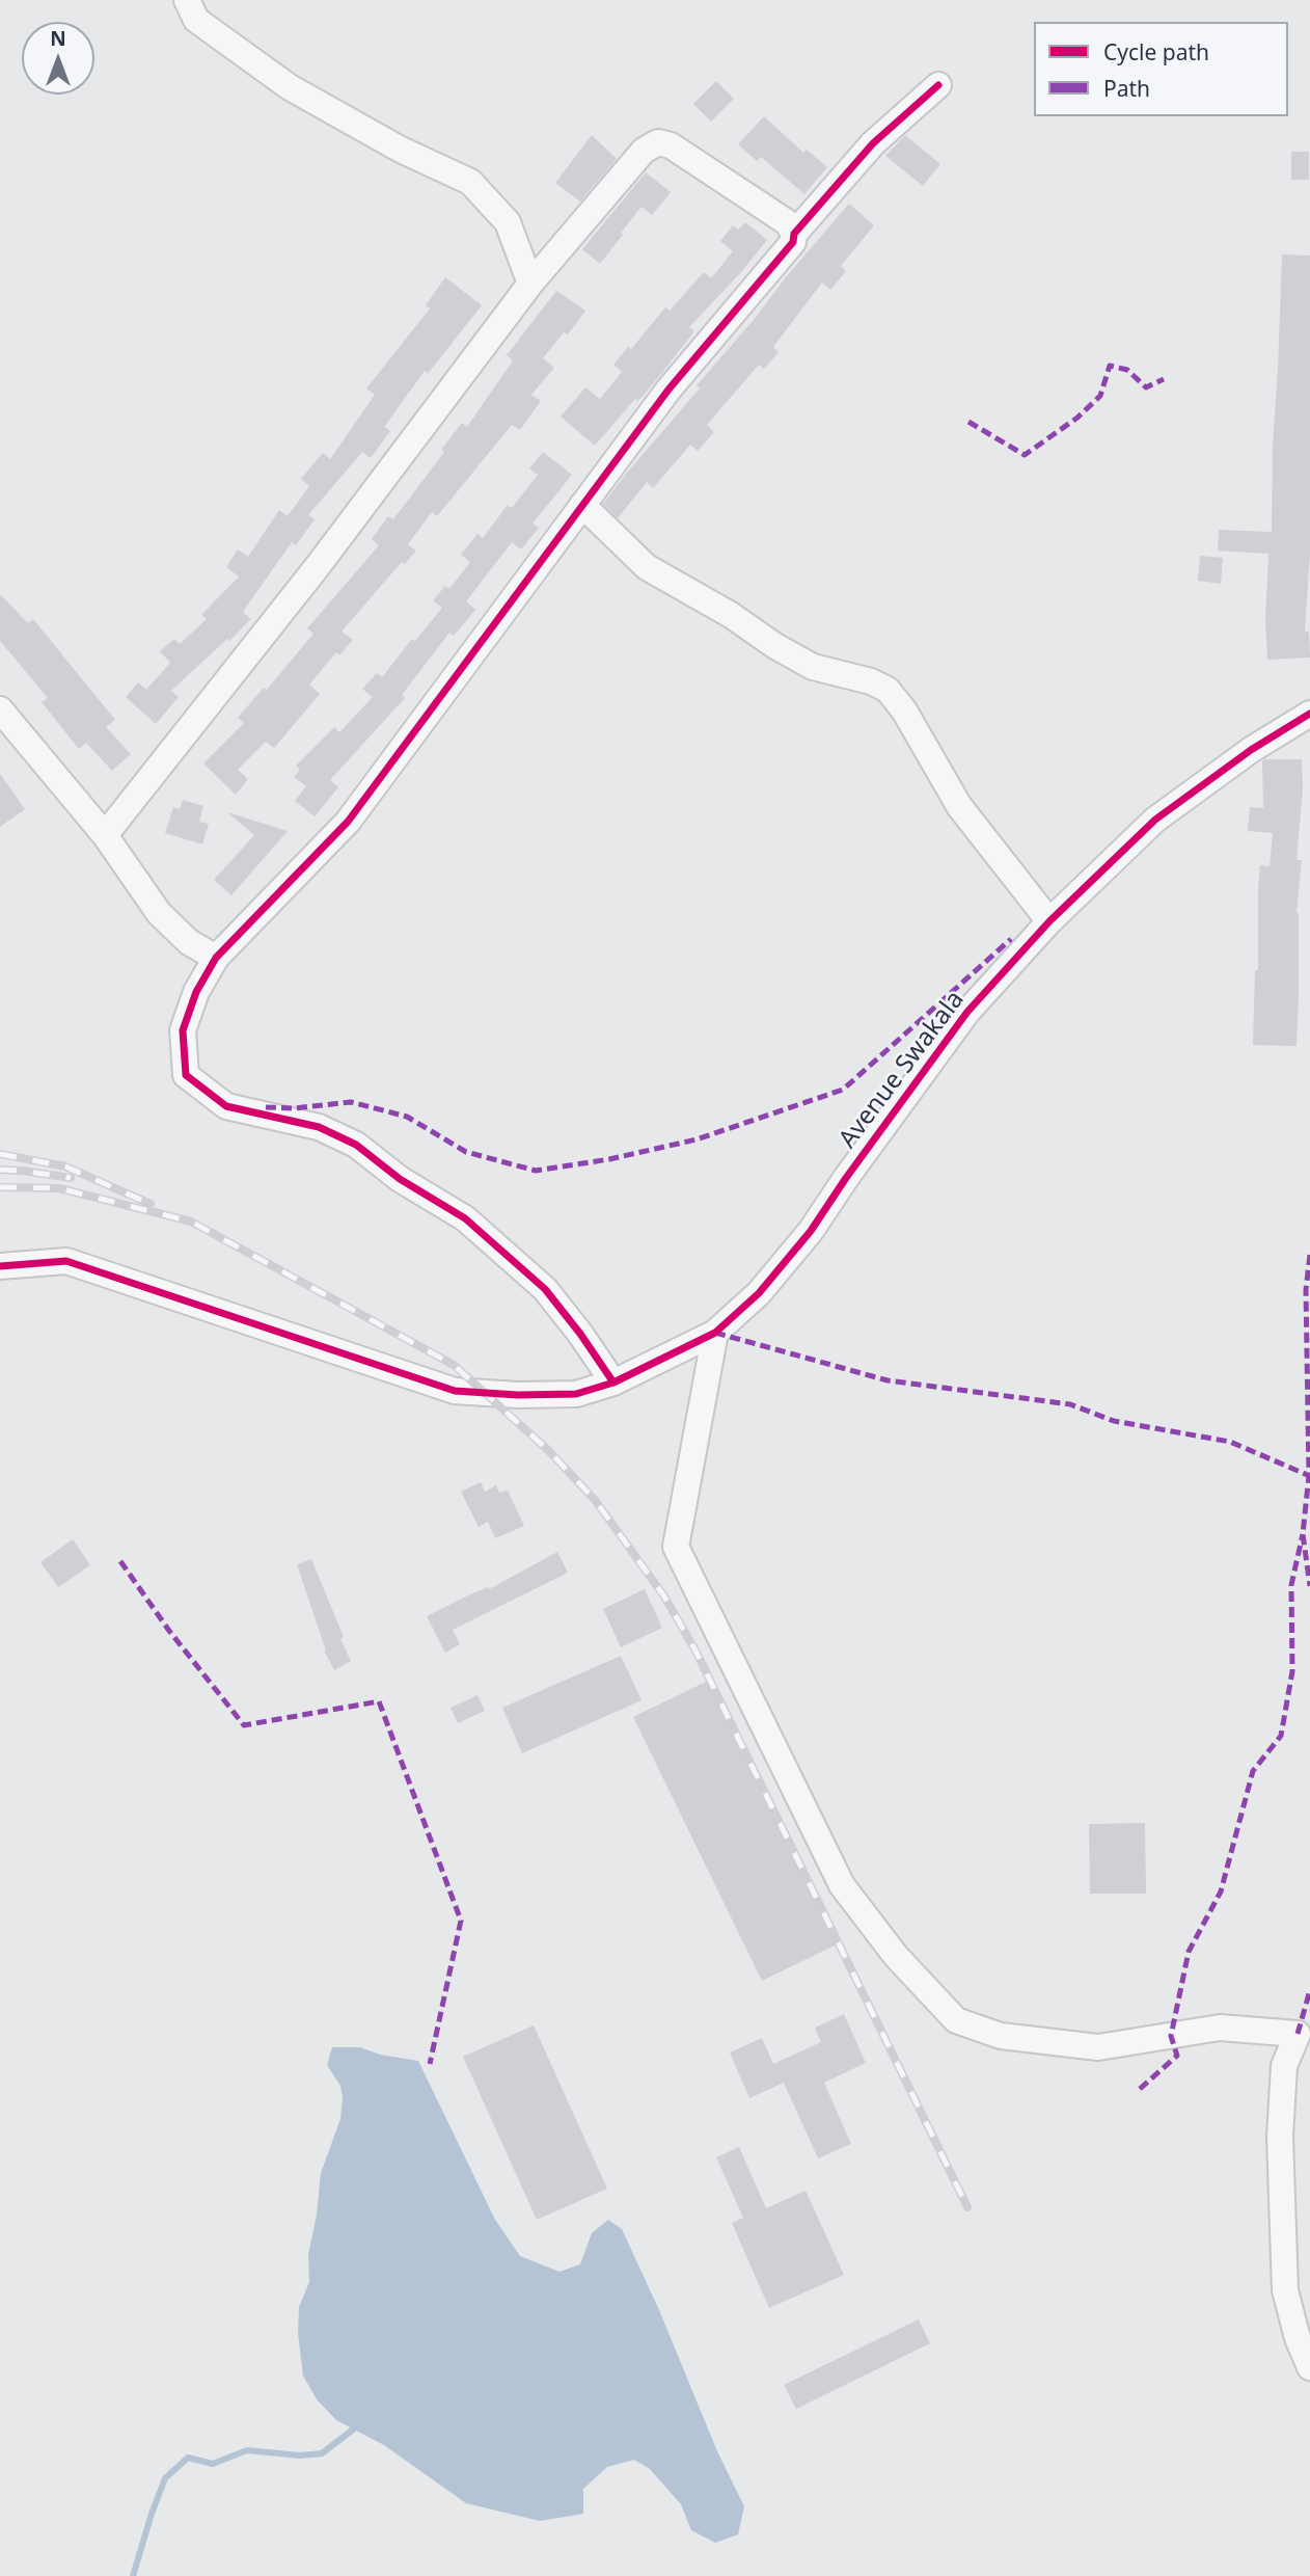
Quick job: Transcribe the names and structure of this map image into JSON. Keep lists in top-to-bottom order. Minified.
{"streets":{"street":["Avenue Swakala"]},"legend":["Cycle path","Path"],"north":"top"}
